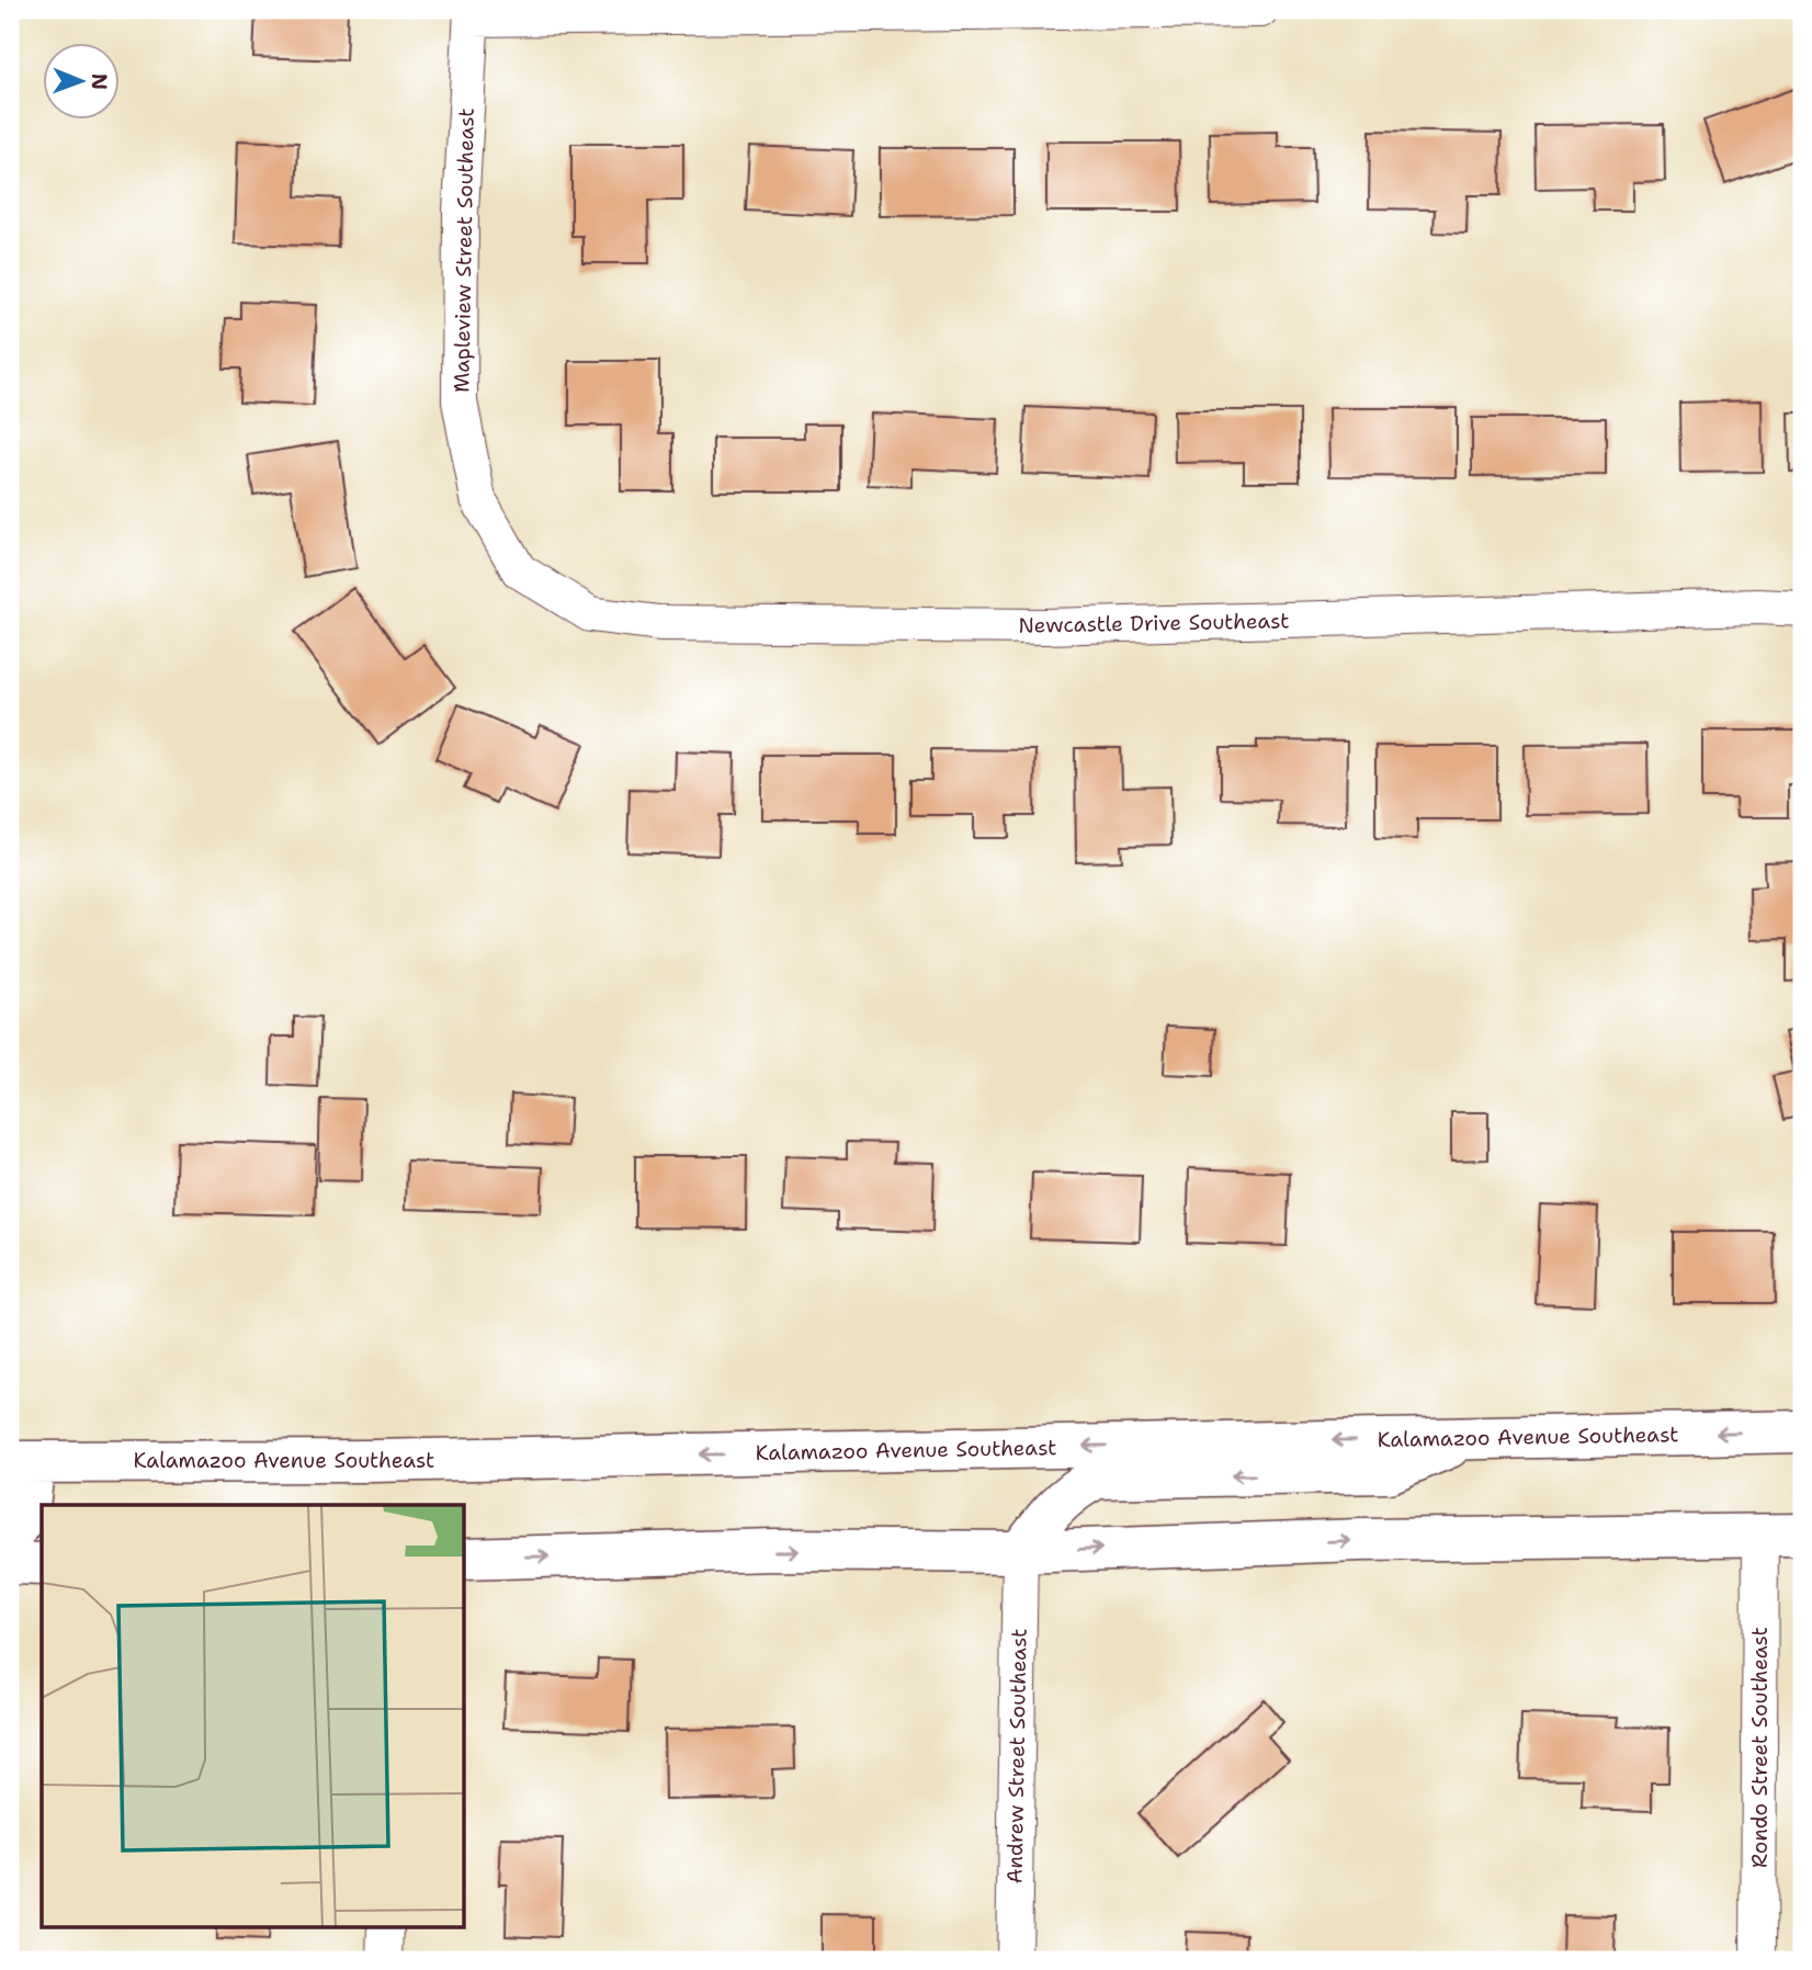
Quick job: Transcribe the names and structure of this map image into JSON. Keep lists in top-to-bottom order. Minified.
{"streets":{"main road":["Kalamazoo Avenue Southeast"],"street":["Mapleview Street Southeast","Newcastle Drive Southeast","Rondo Street Southeast","Andrew Street Southeast"]},"crossings":[["Mapleview Street Southeast","Newcastle Drive Southeast"]],"north":"right"}
